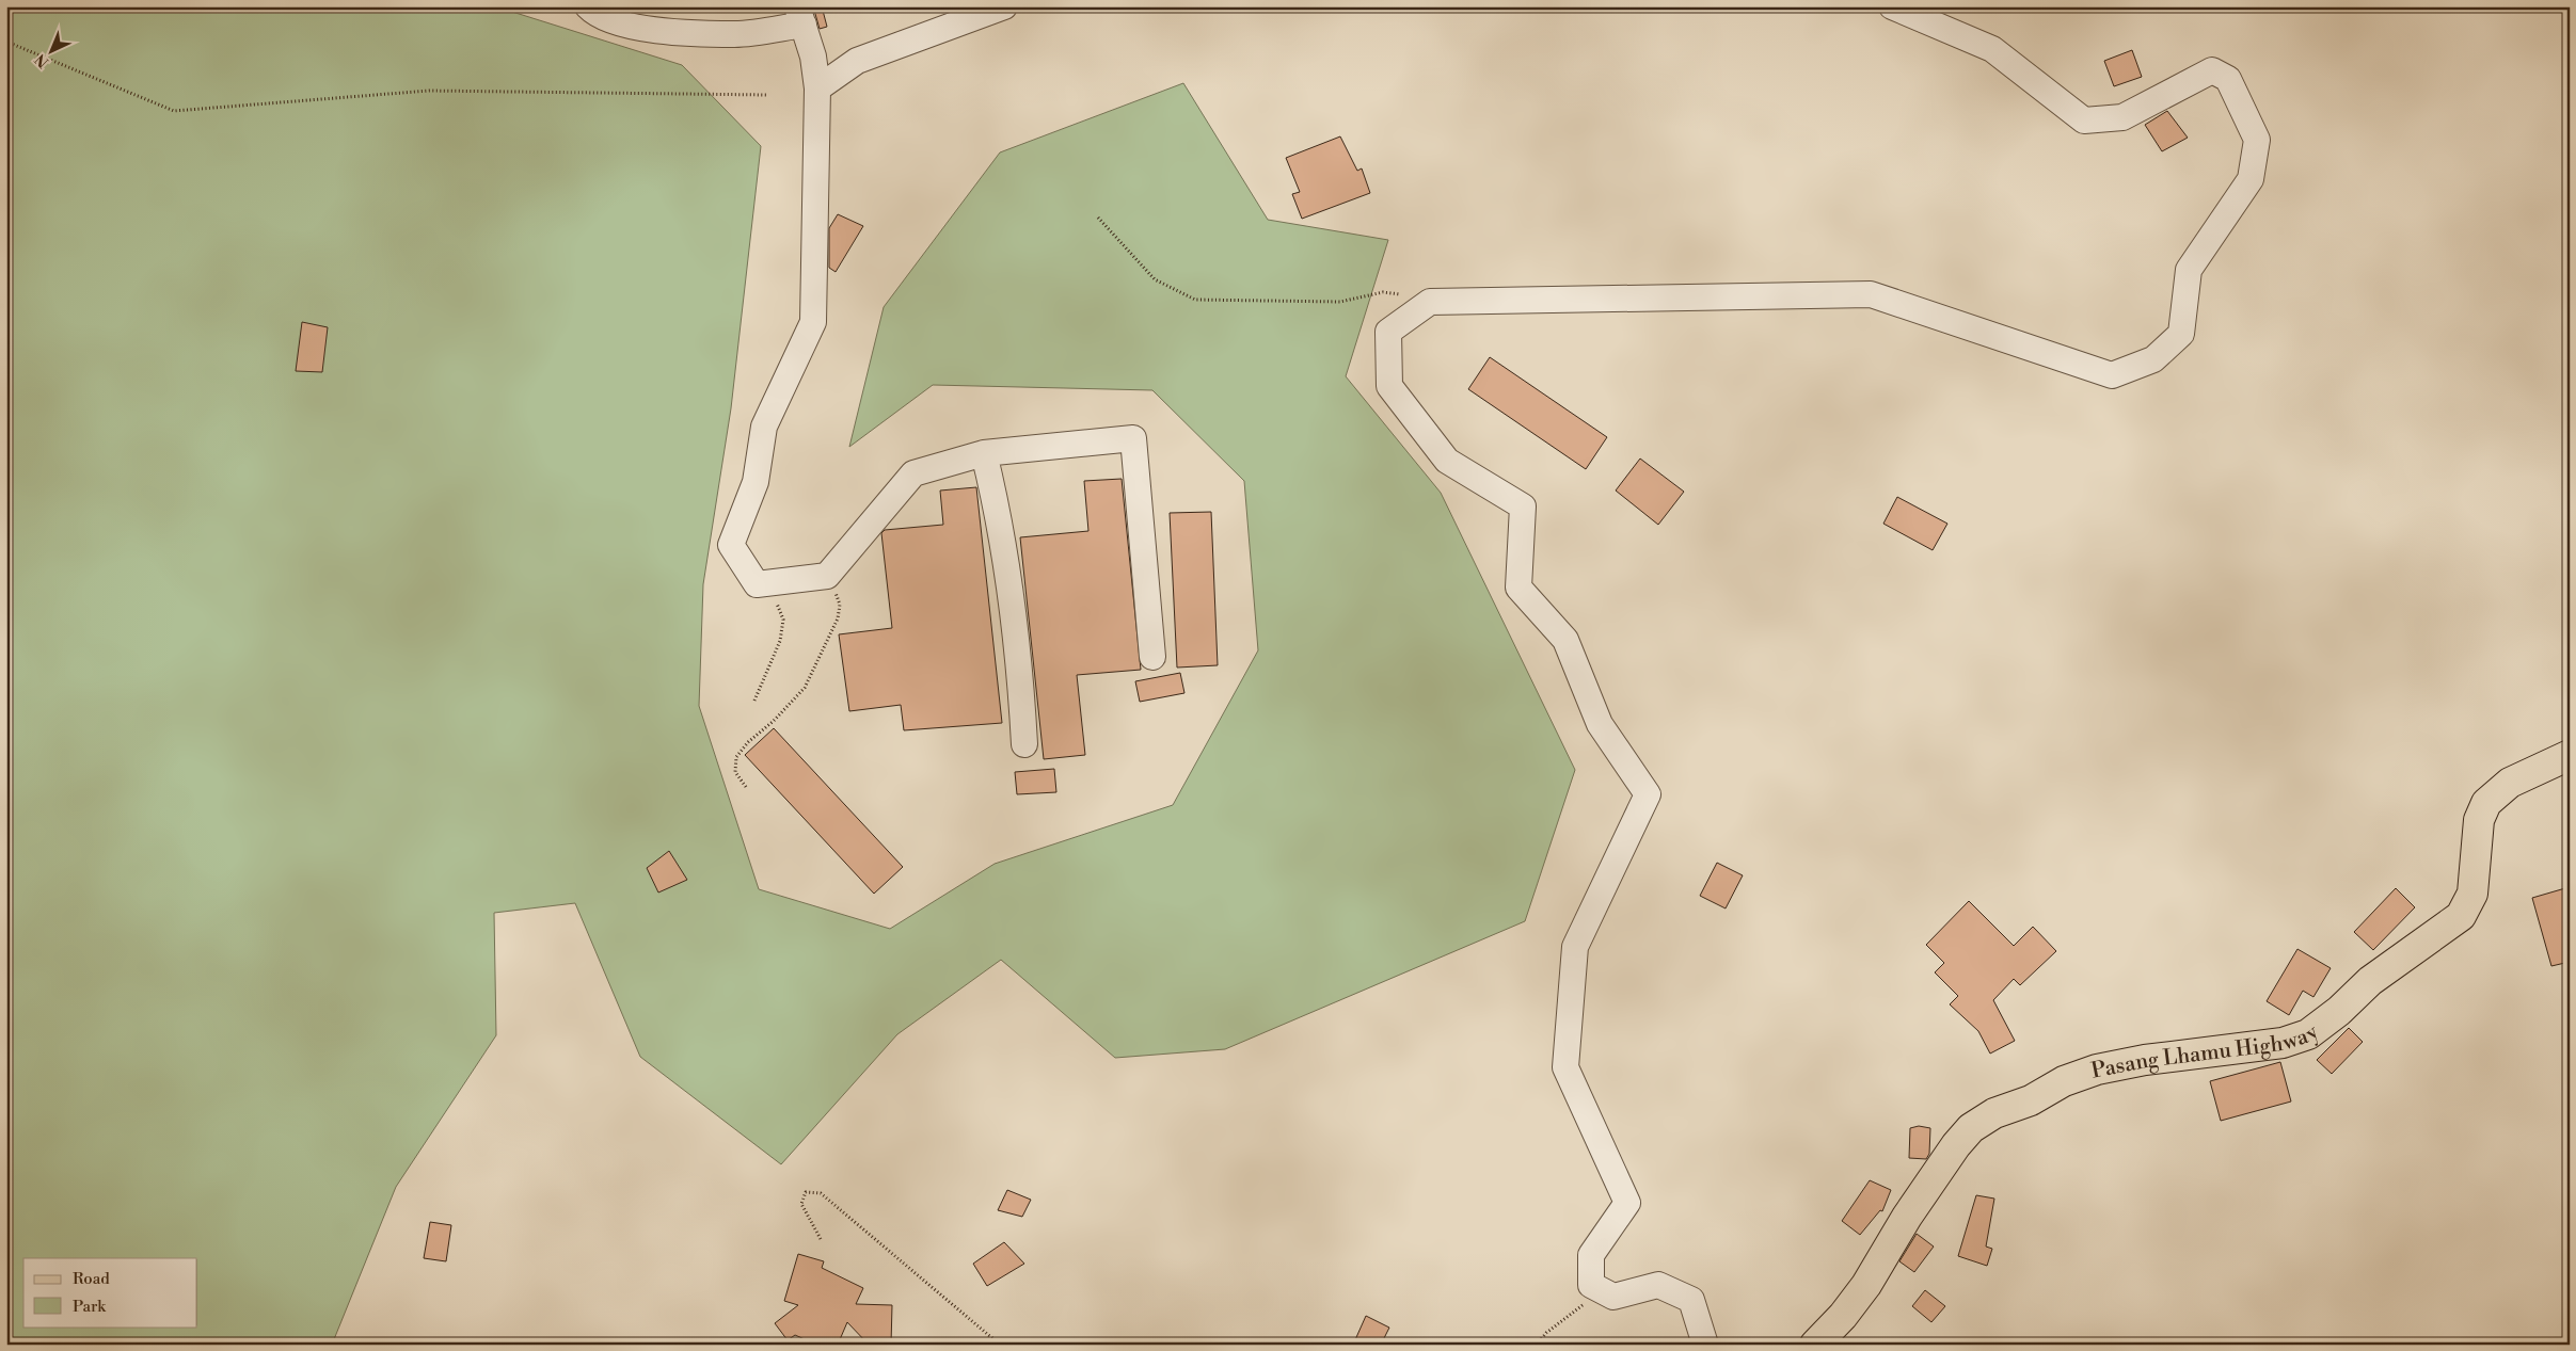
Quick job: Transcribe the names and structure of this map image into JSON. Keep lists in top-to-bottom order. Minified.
{"streets":{"main road":["Pasang Lhamu Highway"]},"legend":["Road","Park"],"north":"bottom left"}
